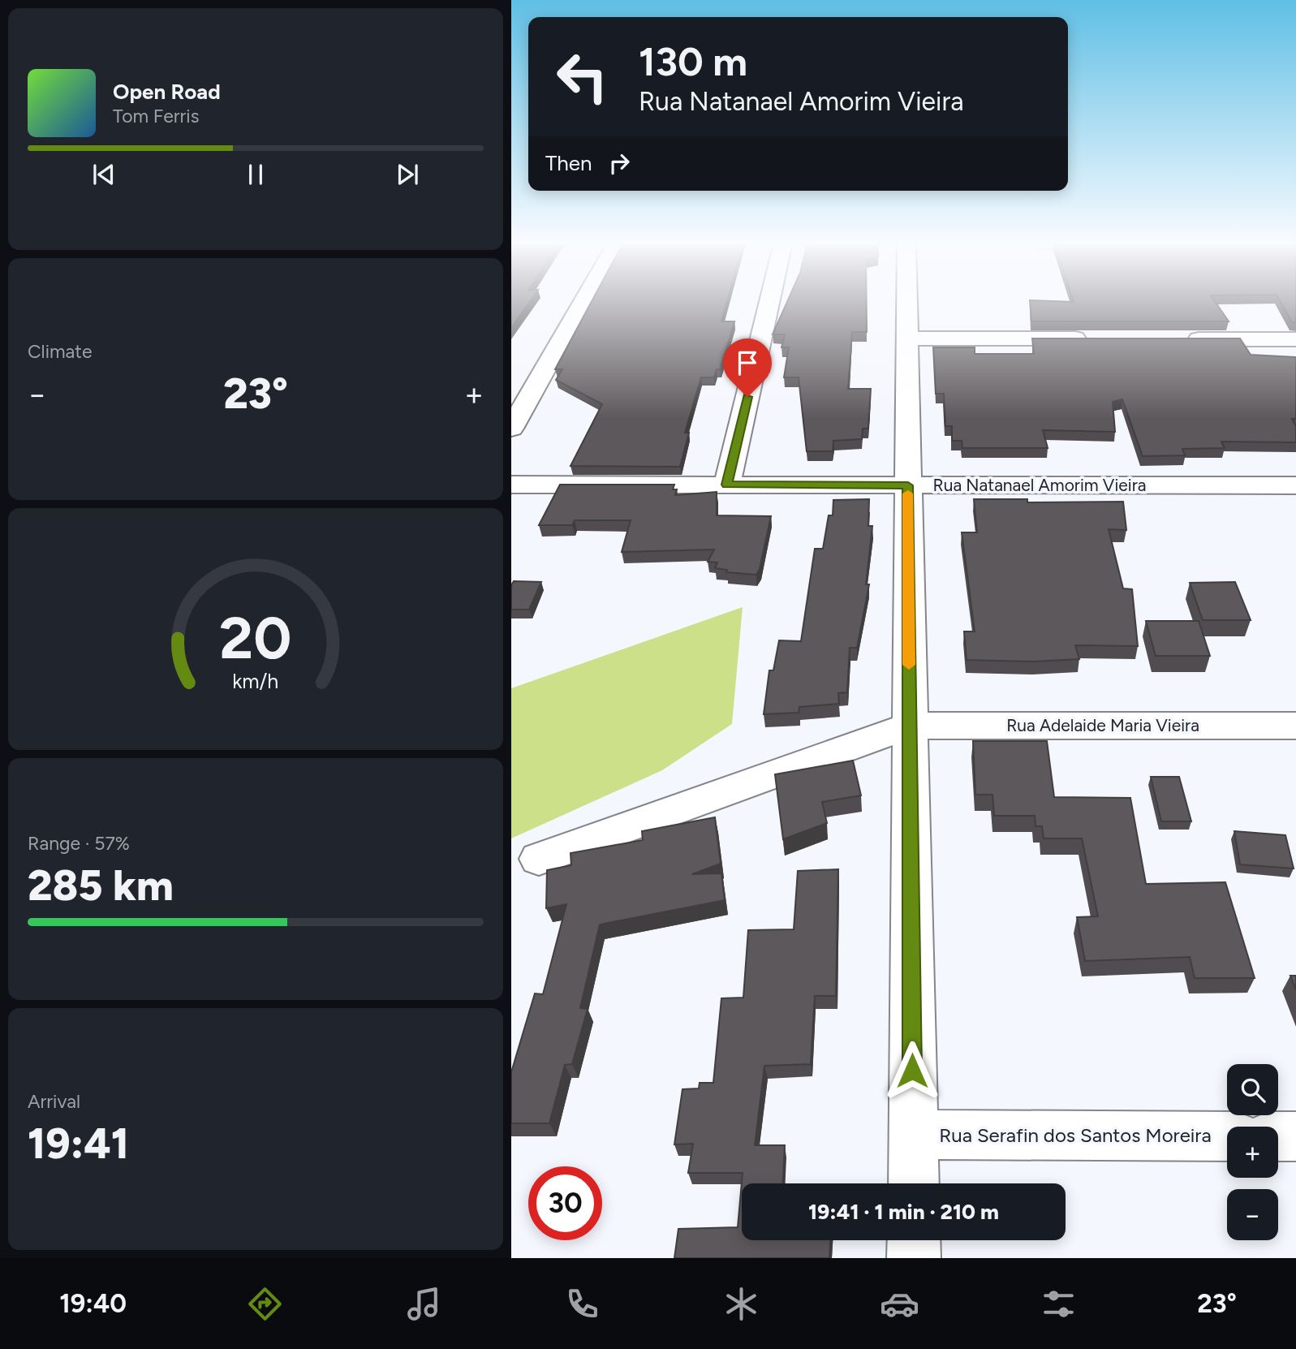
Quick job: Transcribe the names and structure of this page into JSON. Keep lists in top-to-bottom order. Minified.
{"streets":{"street":["Rua Natanael Amorim Vieira","Rua Adelaide Maria Vieira","Rua Serafin dos Santos Moreira"]},"page":{"turn":["130 m","Rua Natanael Amorim Vieira"],"song":["Open Road","Tom Ferris"],"then":"Then","tile":["Climate",["Range · 57%","285 km"],["Arrival","19:41"]],"heat":["−","23°","+"],"map_buttons":["+","−"],"limit":"30","trip":"19:41 · 1 min · 210 m","tabs":["19:40","23°"],"gauge":["20","km/h"]}}
